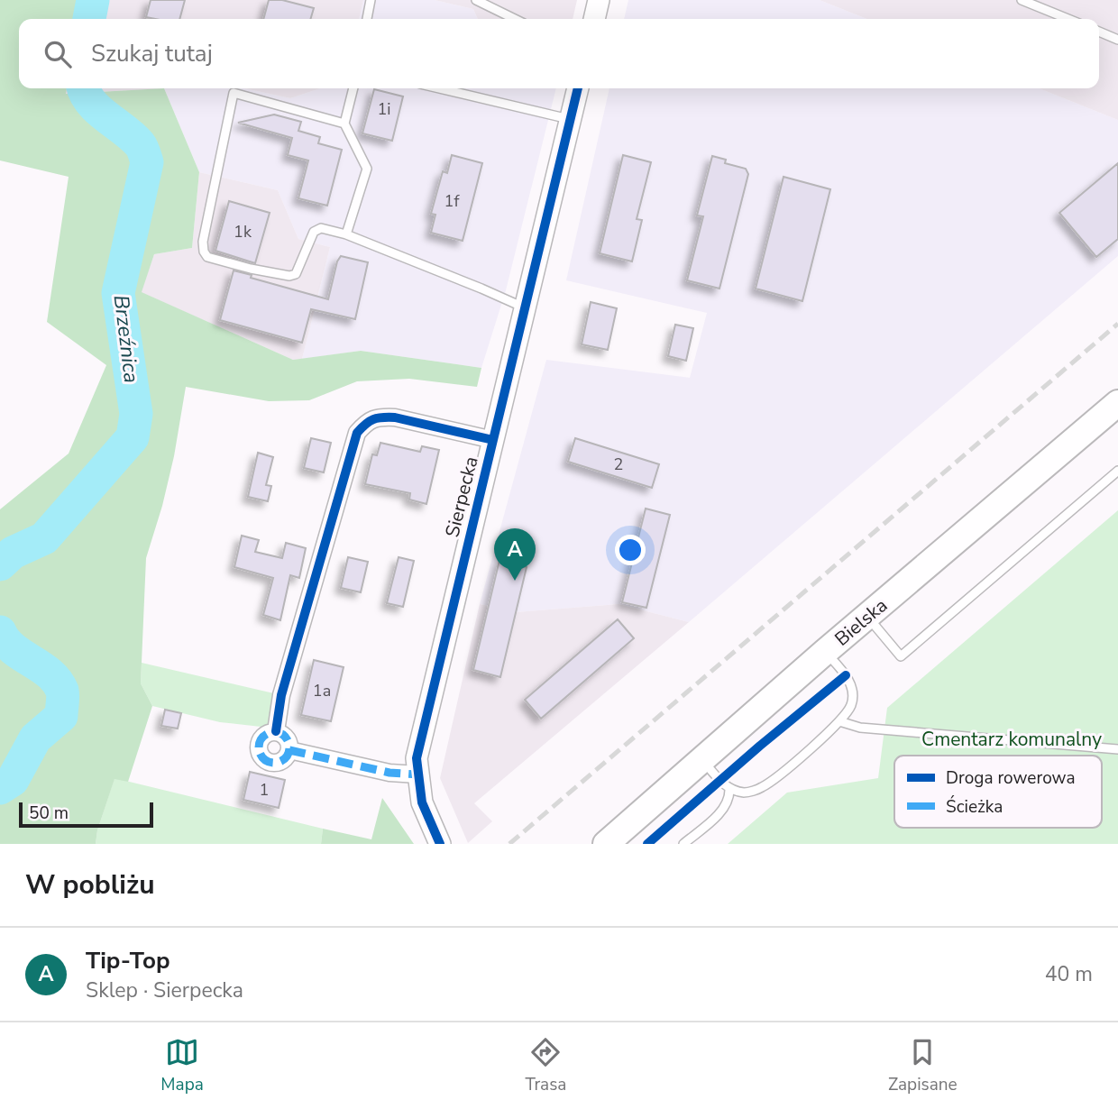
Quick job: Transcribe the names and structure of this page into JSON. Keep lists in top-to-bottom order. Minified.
{"streets":{"main road":["Bielska"],"street":["Sierpecka"]},"water":["Brzeźnica"],"parks":["Cmentarz komunalny"],"house_numbers":["1i","1f","1k","2","1a","1"],"legend":["Droga rowerowa","Ścieżka"],"scale_bar":"50 m","page":{"search":"Szukaj tutaj","pins":"A","scale":"50 m","heading":"W pobliżu","list":[{"mark":"A","name":"Tip-Top","note":"Sklep · Sierpecka","value":"40 m"}],"nav":["Mapa","Trasa","Zapisane"]}}
